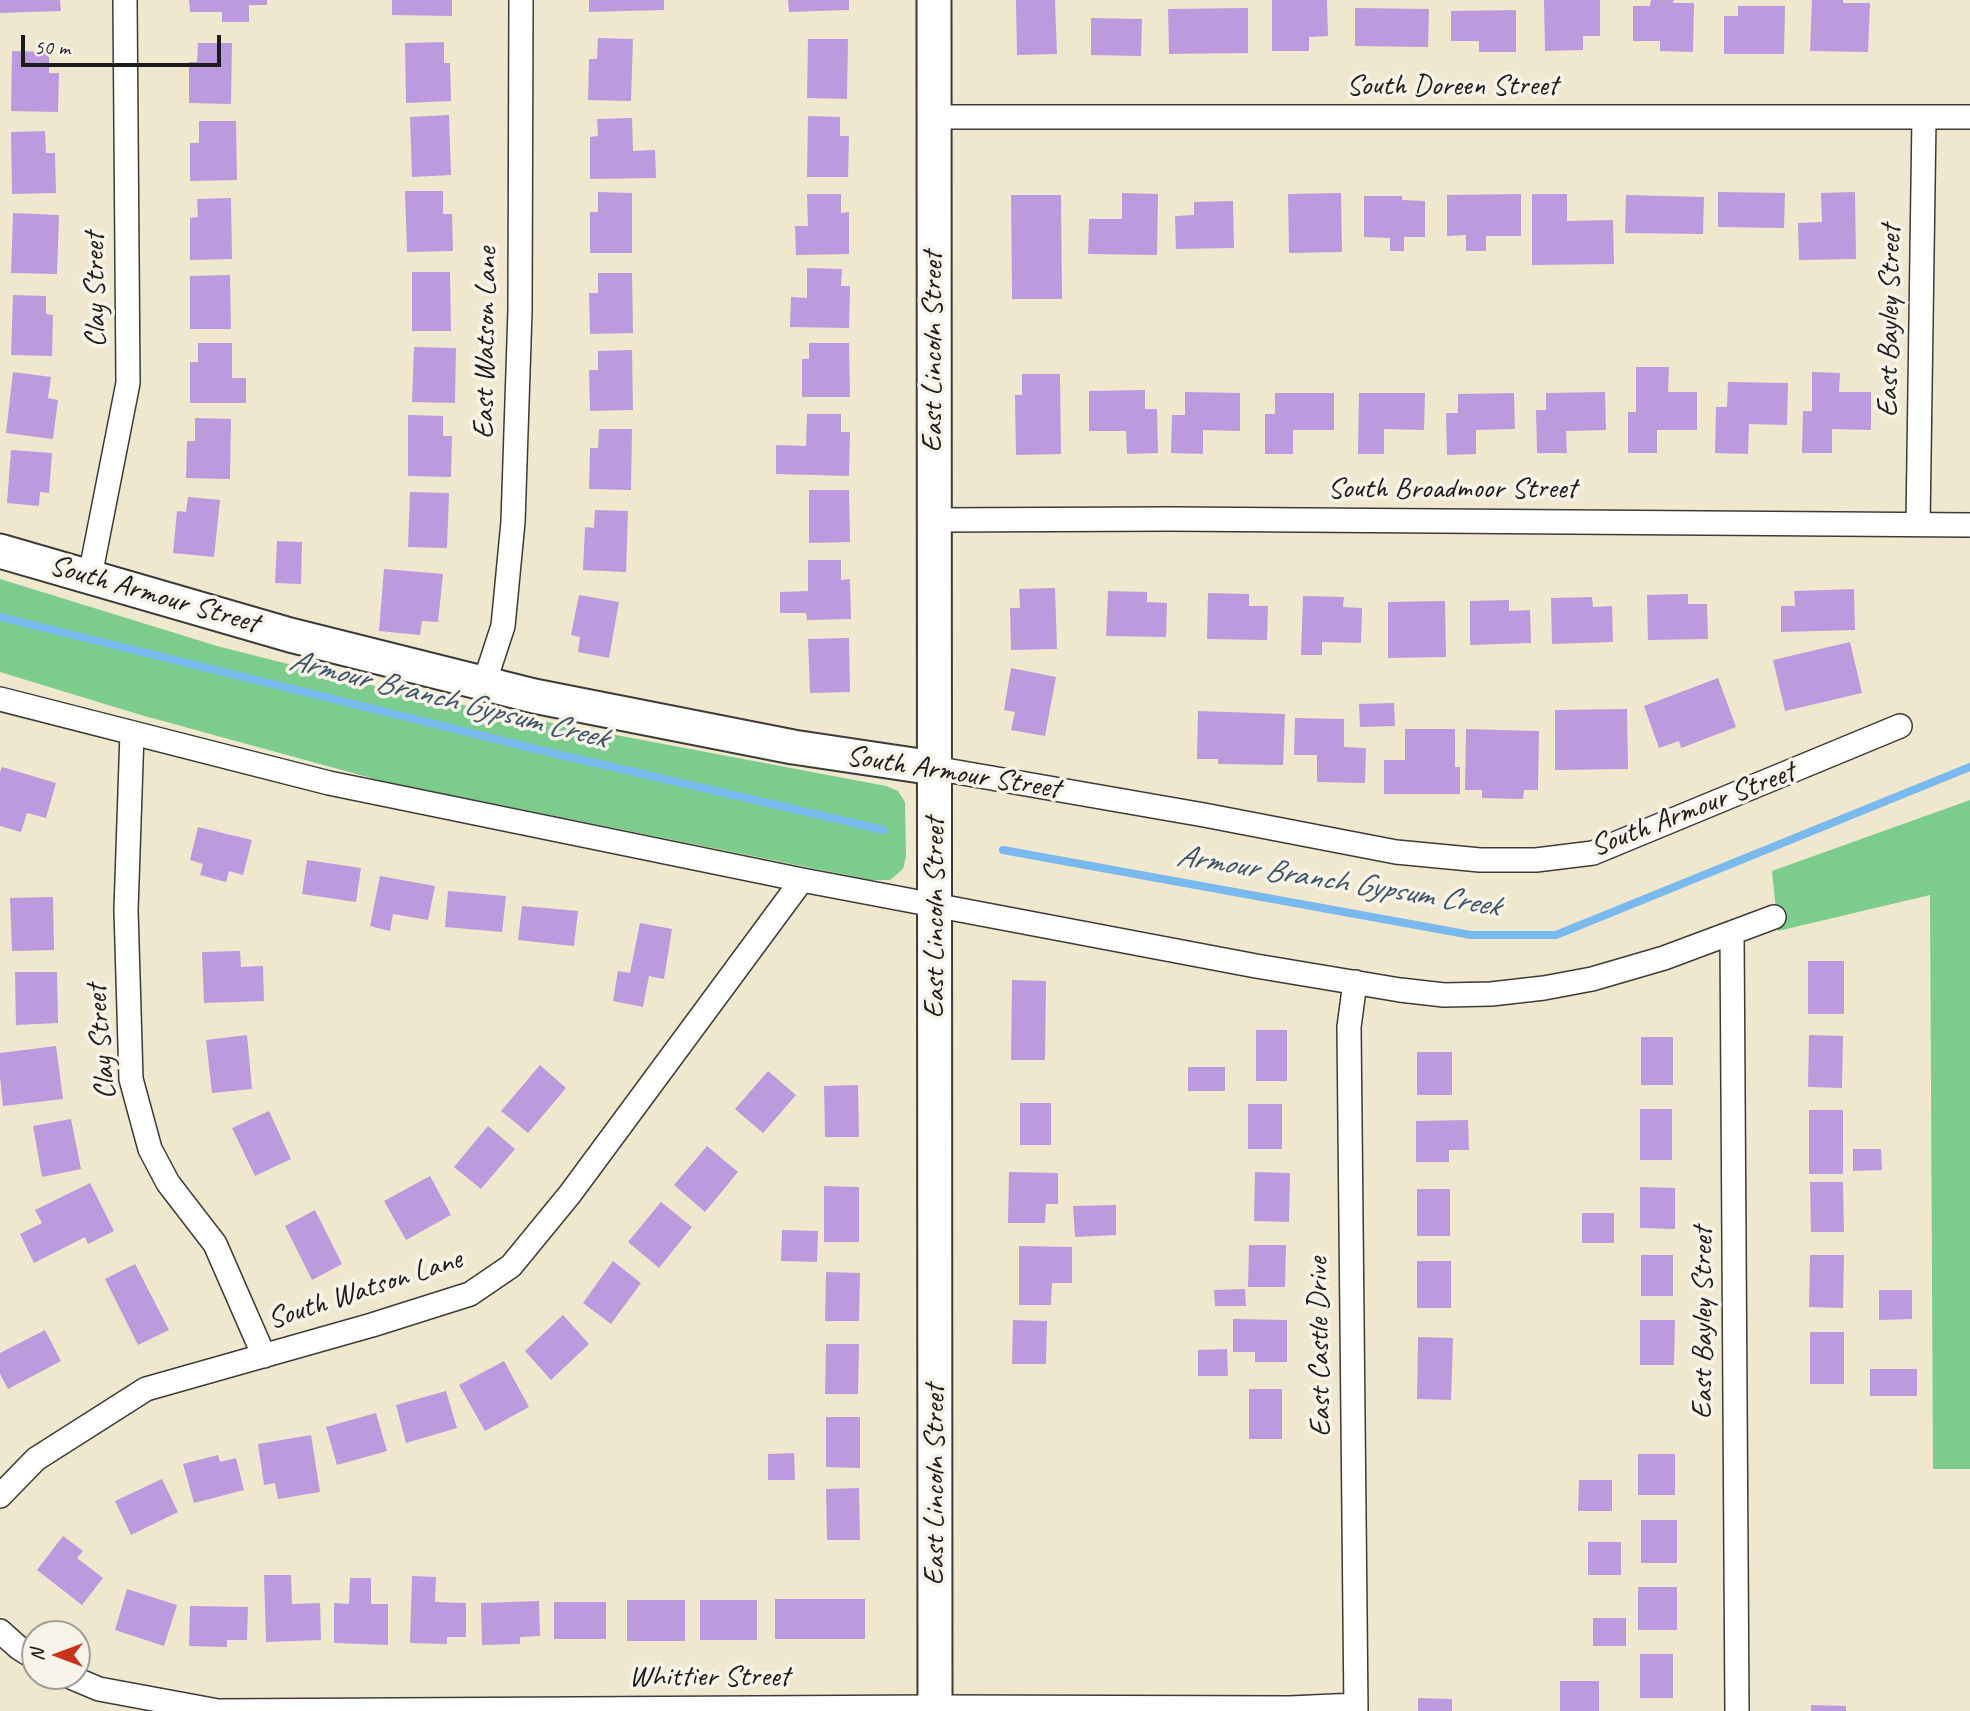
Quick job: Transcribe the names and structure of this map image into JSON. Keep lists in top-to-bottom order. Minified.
{"streets":{"street":["South Doreen Street","Clay Street","East Bayley Street","East Watson Lane","East Lincoln Street","South Broadmoor Street","South Armour Street","South Watson Lane","East Castle Drive","Whittier Street"]},"crossings":[["South Doreen Street","East Bayley Street"],["South Doreen Street","East Lincoln Street"],["Clay Street","South Armour Street"],["Clay Street","South Watson Lane"],["East Bayley Street","South Broadmoor Street"],["East Watson Lane","South Armour Street"],["East Lincoln Street","South Broadmoor Street"],["East Lincoln Street","South Armour Street"],["East Lincoln Street","Whittier Street"],["East Castle Drive","Whittier Street"]],"water":["Armour Branch Gypsum Creek"],"scale_bar":"50 m","north":"left"}
